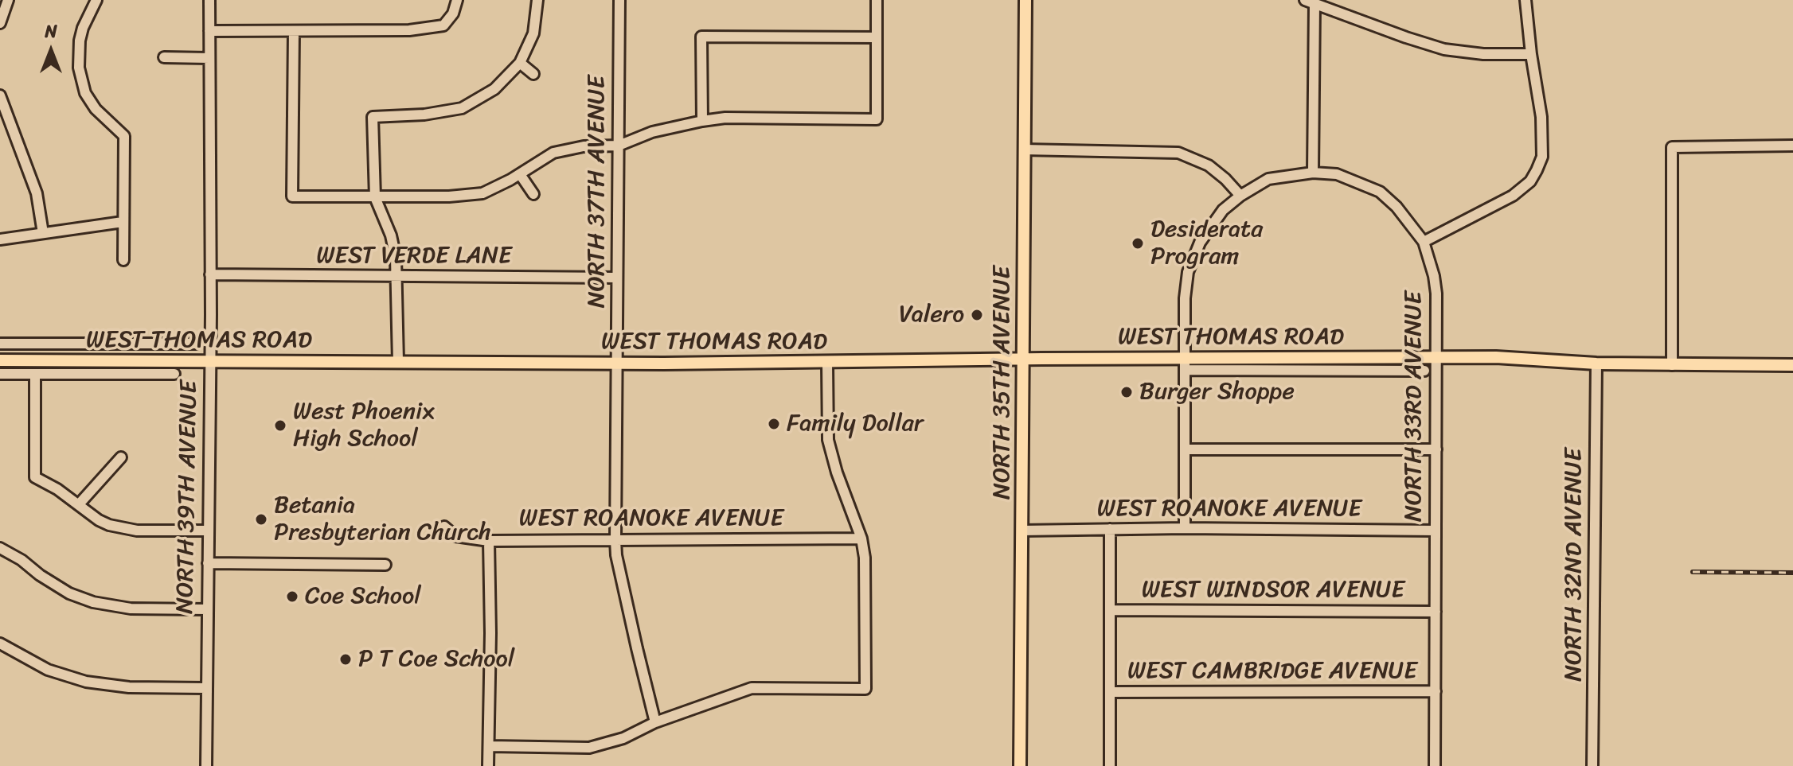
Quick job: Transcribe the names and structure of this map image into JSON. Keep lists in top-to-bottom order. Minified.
{"streets":{"main road":["WEST THOMAS ROAD","NORTH 35TH AVENUE"],"street":["NORTH 37TH AVENUE","WEST VERDE LANE","NORTH 33RD AVENUE","NORTH 39TH AVENUE","WEST ROANOKE AVENUE","NORTH 32ND AVENUE","WEST WINDSOR AVENUE","WEST CAMBRIDGE AVENUE"]},"crossings":[["NORTH 37TH AVENUE","WEST VERDE LANE"],["NORTH 37TH AVENUE","WEST THOMAS ROAD"],["NORTH 37TH AVENUE","WEST ROANOKE AVENUE"],["WEST VERDE LANE","NORTH 39TH AVENUE"],["WEST THOMAS ROAD","NORTH 35TH AVENUE"],["WEST THOMAS ROAD","NORTH 33RD AVENUE"],["WEST THOMAS ROAD","NORTH 39TH AVENUE"],["WEST THOMAS ROAD","NORTH 32ND AVENUE"],["NORTH 35TH AVENUE","WEST ROANOKE AVENUE"],["NORTH 33RD AVENUE","WEST ROANOKE AVENUE"],["NORTH 33RD AVENUE","WEST WINDSOR AVENUE"],["NORTH 33RD AVENUE","WEST CAMBRIDGE AVENUE"]],"places":["Desiderata Program","Valero","Burger Shoppe","Family Dollar","West Phoenix High School","Betania Presbyterian Church","Coe School","P T Coe School"],"north":"top"}
